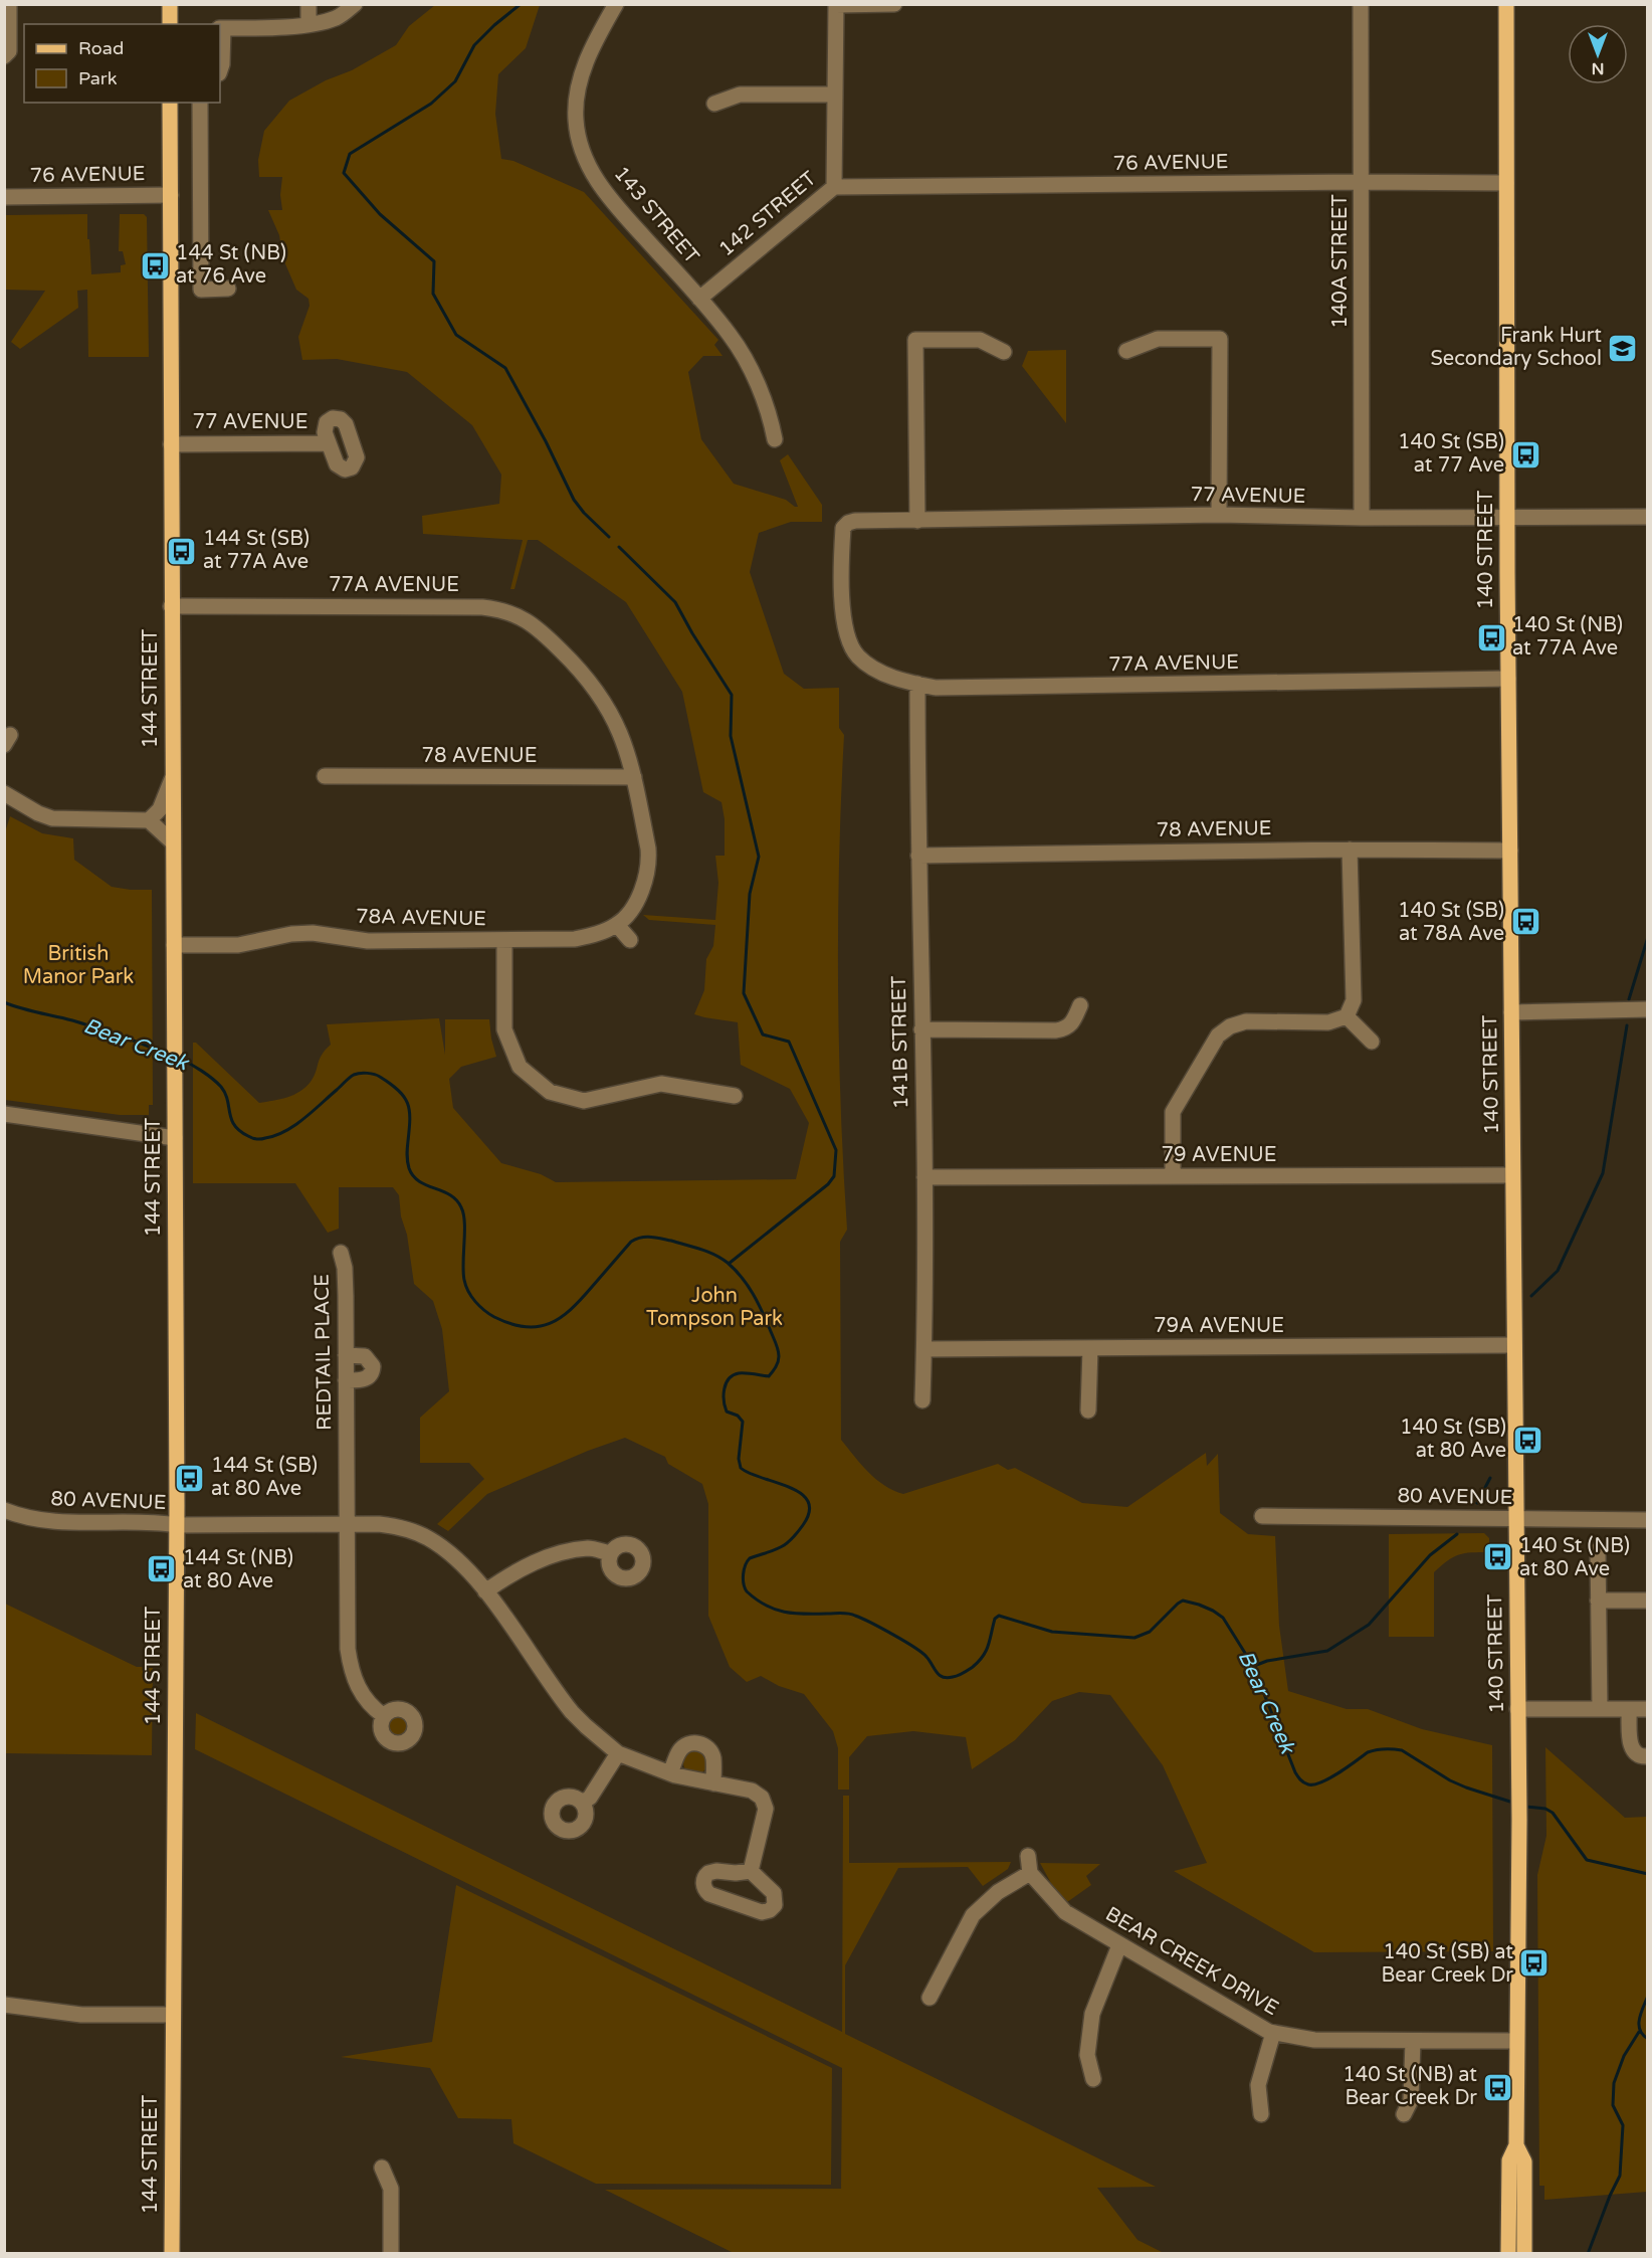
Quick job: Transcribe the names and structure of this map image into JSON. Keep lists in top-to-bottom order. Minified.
{"streets":{"main road":["140 STREET","144 STREET"],"street":["76 AVENUE","142 STREET","143 STREET","140A STREET","77 AVENUE","77A AVENUE","78 AVENUE","78A AVENUE","141B STREET","79 AVENUE","79A AVENUE","REDTAIL PLACE","80 AVENUE","BEAR CREEK DRIVE"]},"crossings":[["76 AVENUE","142 STREET"],["76 AVENUE","140A STREET"],["76 AVENUE","140 STREET"],["76 AVENUE","144 STREET"],["142 STREET","143 STREET"],["140A STREET","77 AVENUE"],["77 AVENUE","140 STREET"],["77 AVENUE","77A AVENUE"],["77 AVENUE","144 STREET"],["140 STREET","77A AVENUE"],["140 STREET","78 AVENUE"],["140 STREET","79 AVENUE"],["140 STREET","79A AVENUE"],["140 STREET","80 AVENUE"],["140 STREET","BEAR CREEK DRIVE"],["77A AVENUE","144 STREET"],["77A AVENUE","78 AVENUE"],["77A AVENUE","141B STREET"],["144 STREET","78A AVENUE"],["144 STREET","80 AVENUE"],["78 AVENUE","141B STREET"],["141B STREET","79 AVENUE"],["141B STREET","79A AVENUE"],["REDTAIL PLACE","80 AVENUE"]],"water":["Bear Creek"],"parks":["British Manor Park","John Tompson Park"],"places":{"bus stop":["144 St (NB) at 76 Ave","140 St (SB) at 77 Ave","144 St (SB) at 77A Ave","140 St (NB) at 77A Ave","140 St (SB) at 78A Ave","140 St (SB) at 80 Ave","144 St (SB) at 80 Ave","140 St (NB) at 80 Ave","144 St (NB) at 80 Ave","140 St (SB) at Bear Creek Dr","140 St (NB) at Bear Creek Dr"],"school or university":["Frank Hurt Secondary School"]},"legend":["Road","Park"],"north":"bottom"}
